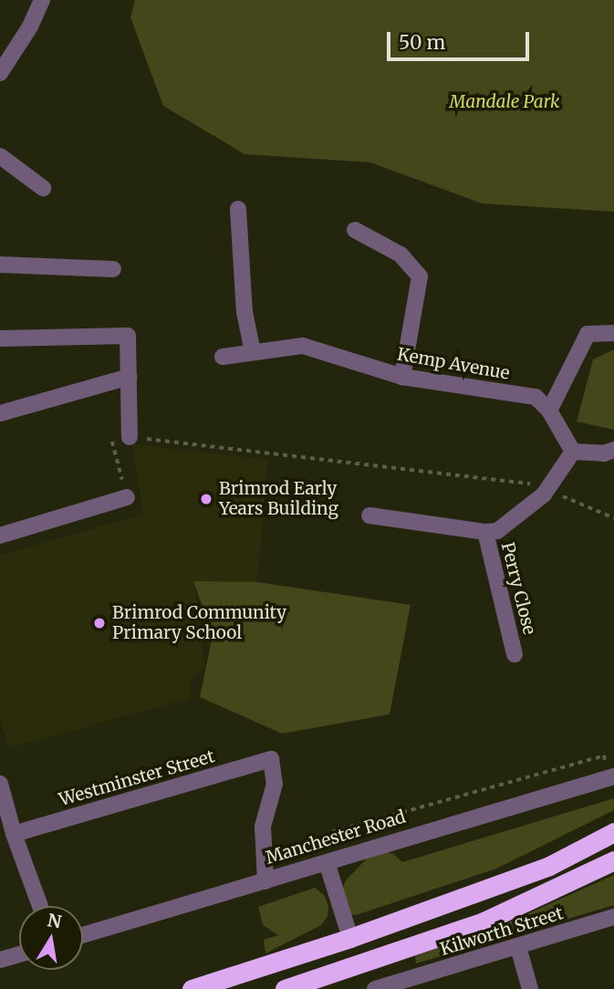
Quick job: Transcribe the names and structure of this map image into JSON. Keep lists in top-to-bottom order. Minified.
{"streets":{"street":["Kemp Avenue","Perry Close","Westminster Street","Manchester Road","Kilworth Street"]},"crossings":[["Westminster Street","Manchester Road"]],"parks":["Mandale Park"],"places":["Brimrod Early Years Building","Brimrod Community Primary School"],"scale_bar":"50 m","north":"top"}
